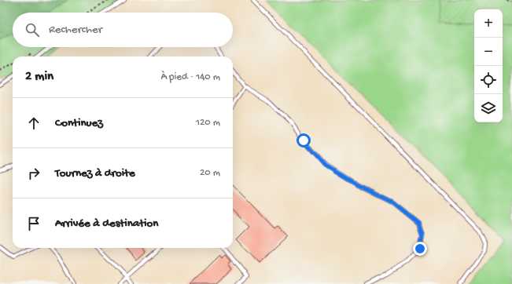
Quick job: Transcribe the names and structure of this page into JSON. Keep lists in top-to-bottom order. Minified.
{"page":{"map_buttons":["+","−"],"search":"Rechercher","heading":["2 min","À pied · 140 m"],"list":[["Continuez","120 m"],["Tournez à droite","20 m"],"Arrivée à destination"]}}
